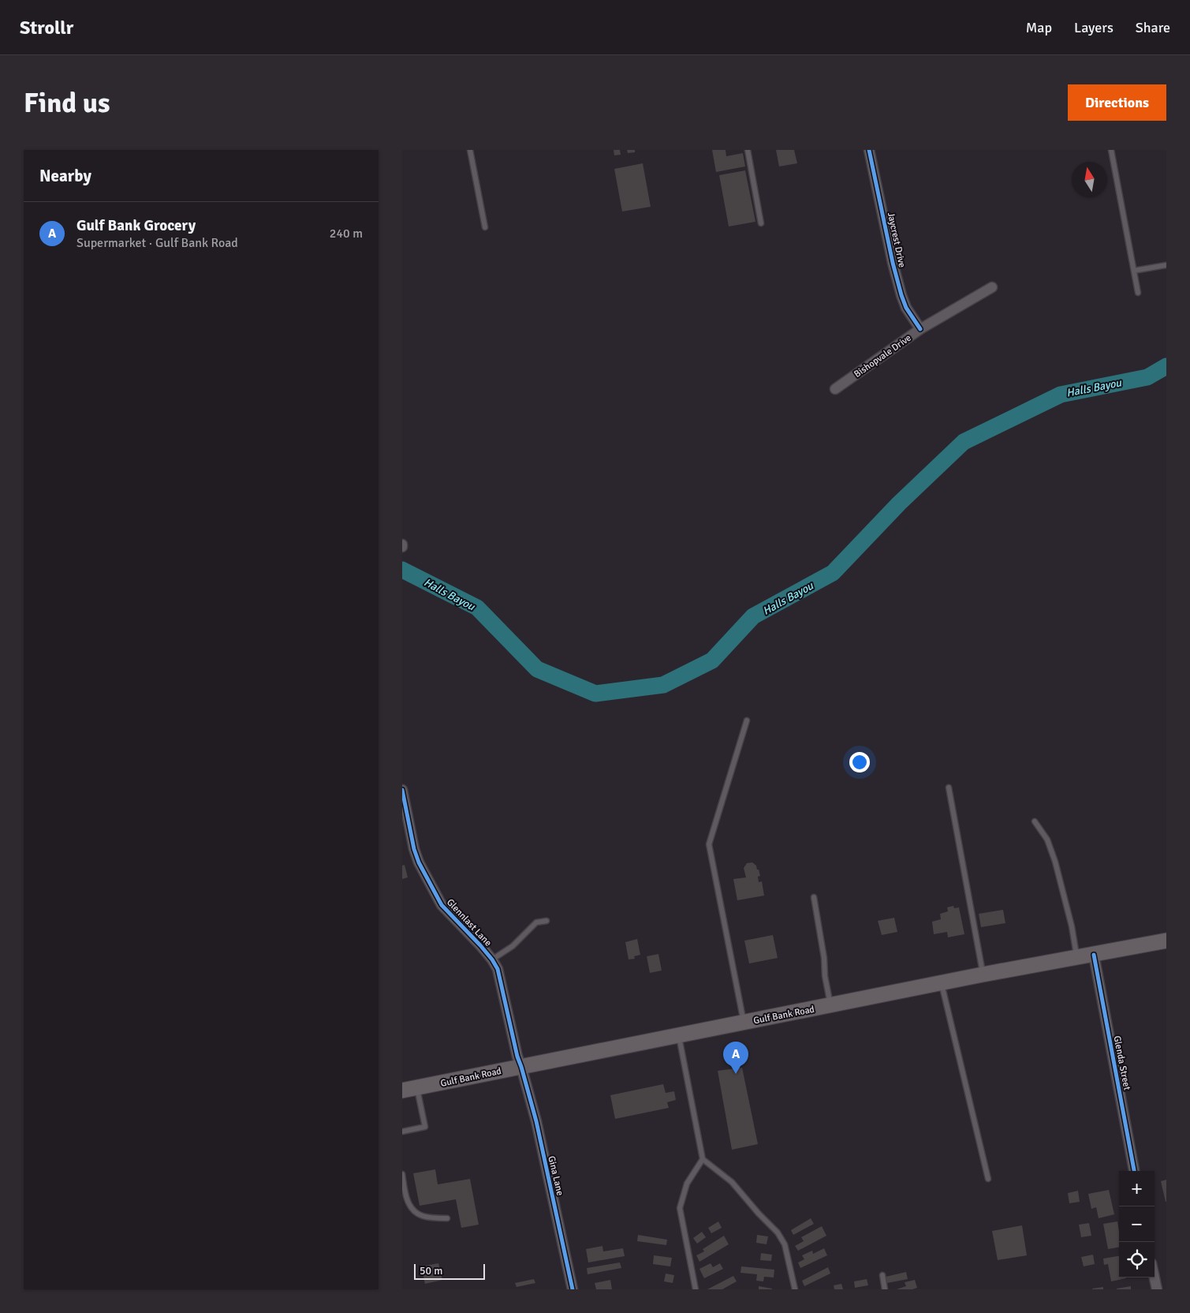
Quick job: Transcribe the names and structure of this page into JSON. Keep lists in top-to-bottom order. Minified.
{"streets":{"main road":["Gulf Bank Road"],"street":["Jaycrest Drive","Bishopvale Drive","Glennlast Lane","Glenda Street","Gina Lane"]},"crossings":[["Jaycrest Drive","Bishopvale Drive"],["Glennlast Lane","Gulf Bank Road"],["Glennlast Lane","Gina Lane"],["Gulf Bank Road","Glenda Street"],["Gulf Bank Road","Gina Lane"]],"water":["Halls Bayou"],"scale_bar":"50 m","north":"top","page":{"header":"Strollr","nav":["Map","Layers","Share"],"buttons":"Directions","title":"Find us","heading":"Nearby","list":[{"mark":"A","name":"Gulf Bank Grocery","note":"Supermarket · Gulf Bank Road","value":"240 m"}],"pins":"A","map_buttons":["+","−"],"scale":"50 m"}}
